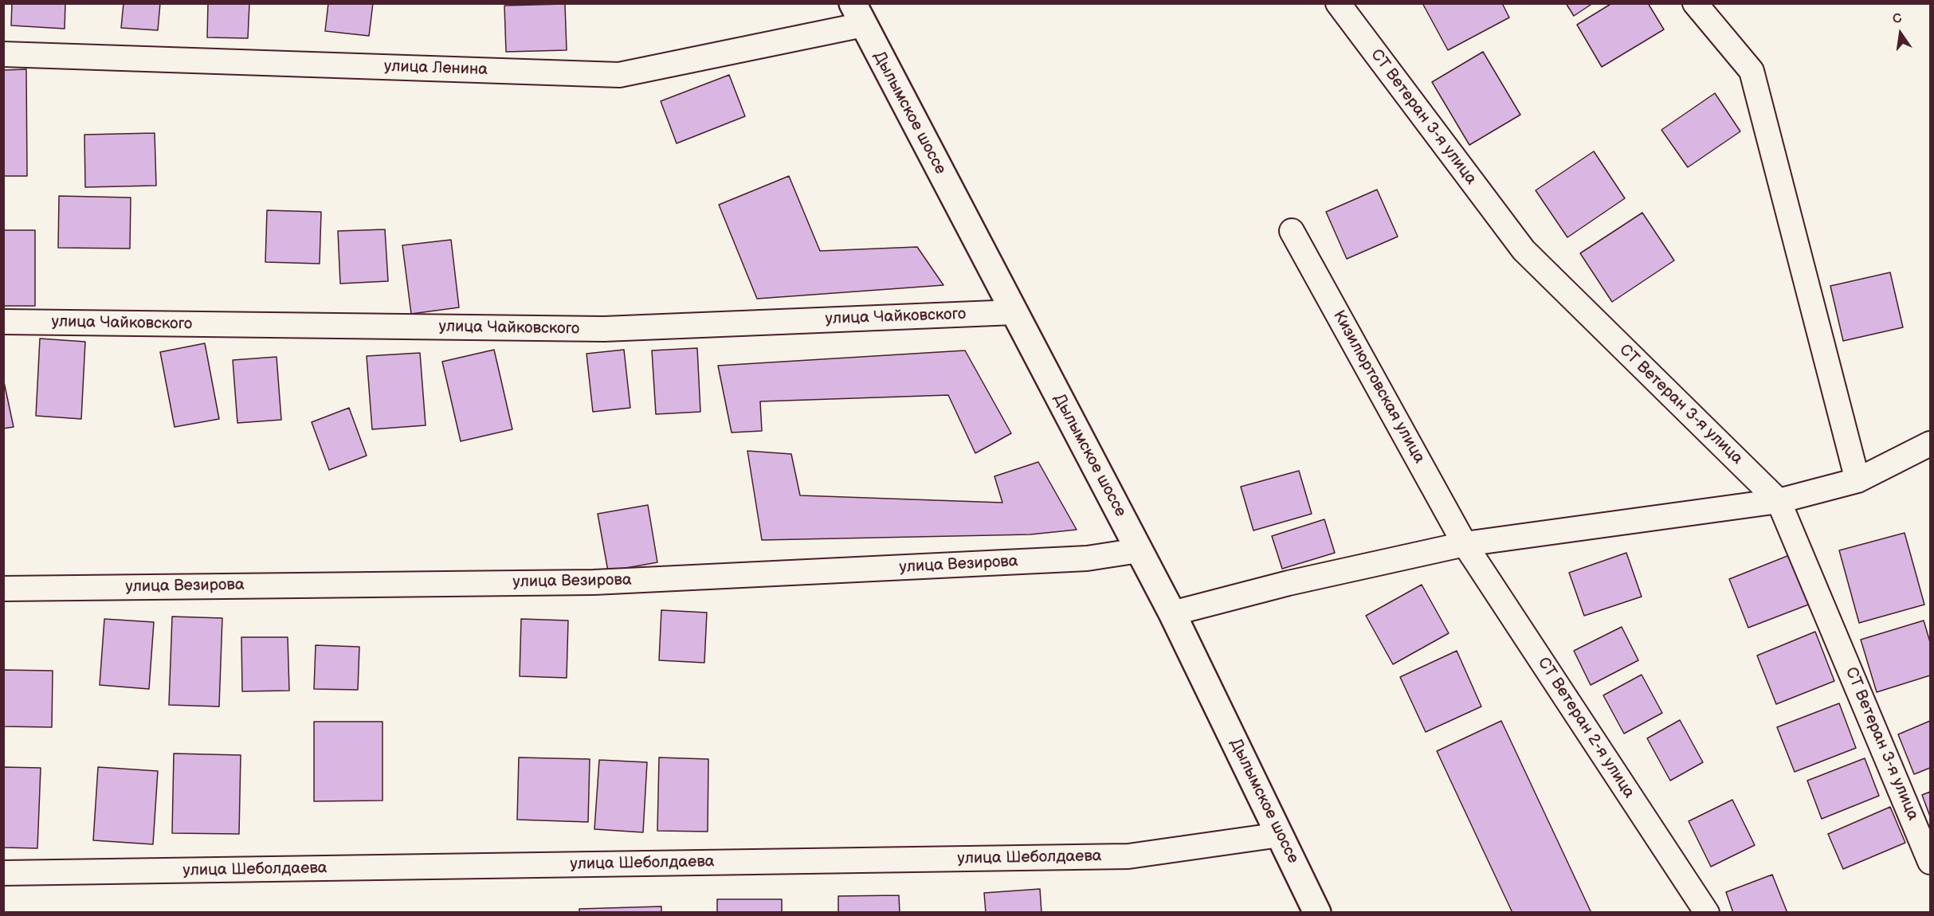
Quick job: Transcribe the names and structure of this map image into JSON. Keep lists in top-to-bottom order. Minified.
{"streets":{"main road":["Дылымское шоссе"],"street":["улица Ленина","СТ Ветеран 3-я улица","улица Чайковского","Кизилюртовская улица","улица Везирова","СТ Ветеран 2-я улица","улица Шеболдаева"]},"crossings":[["улица Ленина","Дылымское шоссе"],["Дылымское шоссе","улица Чайковского"],["Дылымское шоссе","улица Везирова"],["Дылымское шоссе","улица Шеболдаева"],["Кизилюртовская улица","СТ Ветеран 2-я улица"]],"north":"top"}
